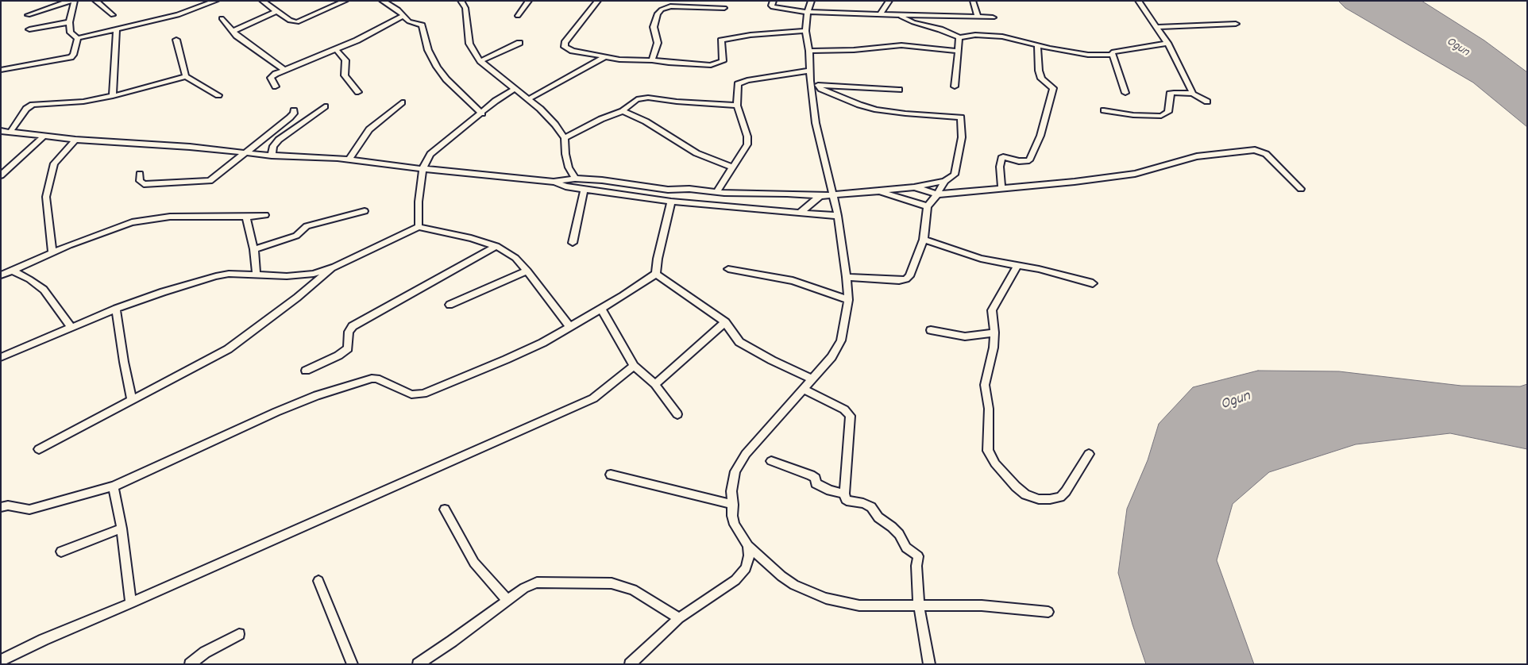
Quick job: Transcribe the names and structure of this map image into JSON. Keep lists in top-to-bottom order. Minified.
{"water":["Ogun"]}
